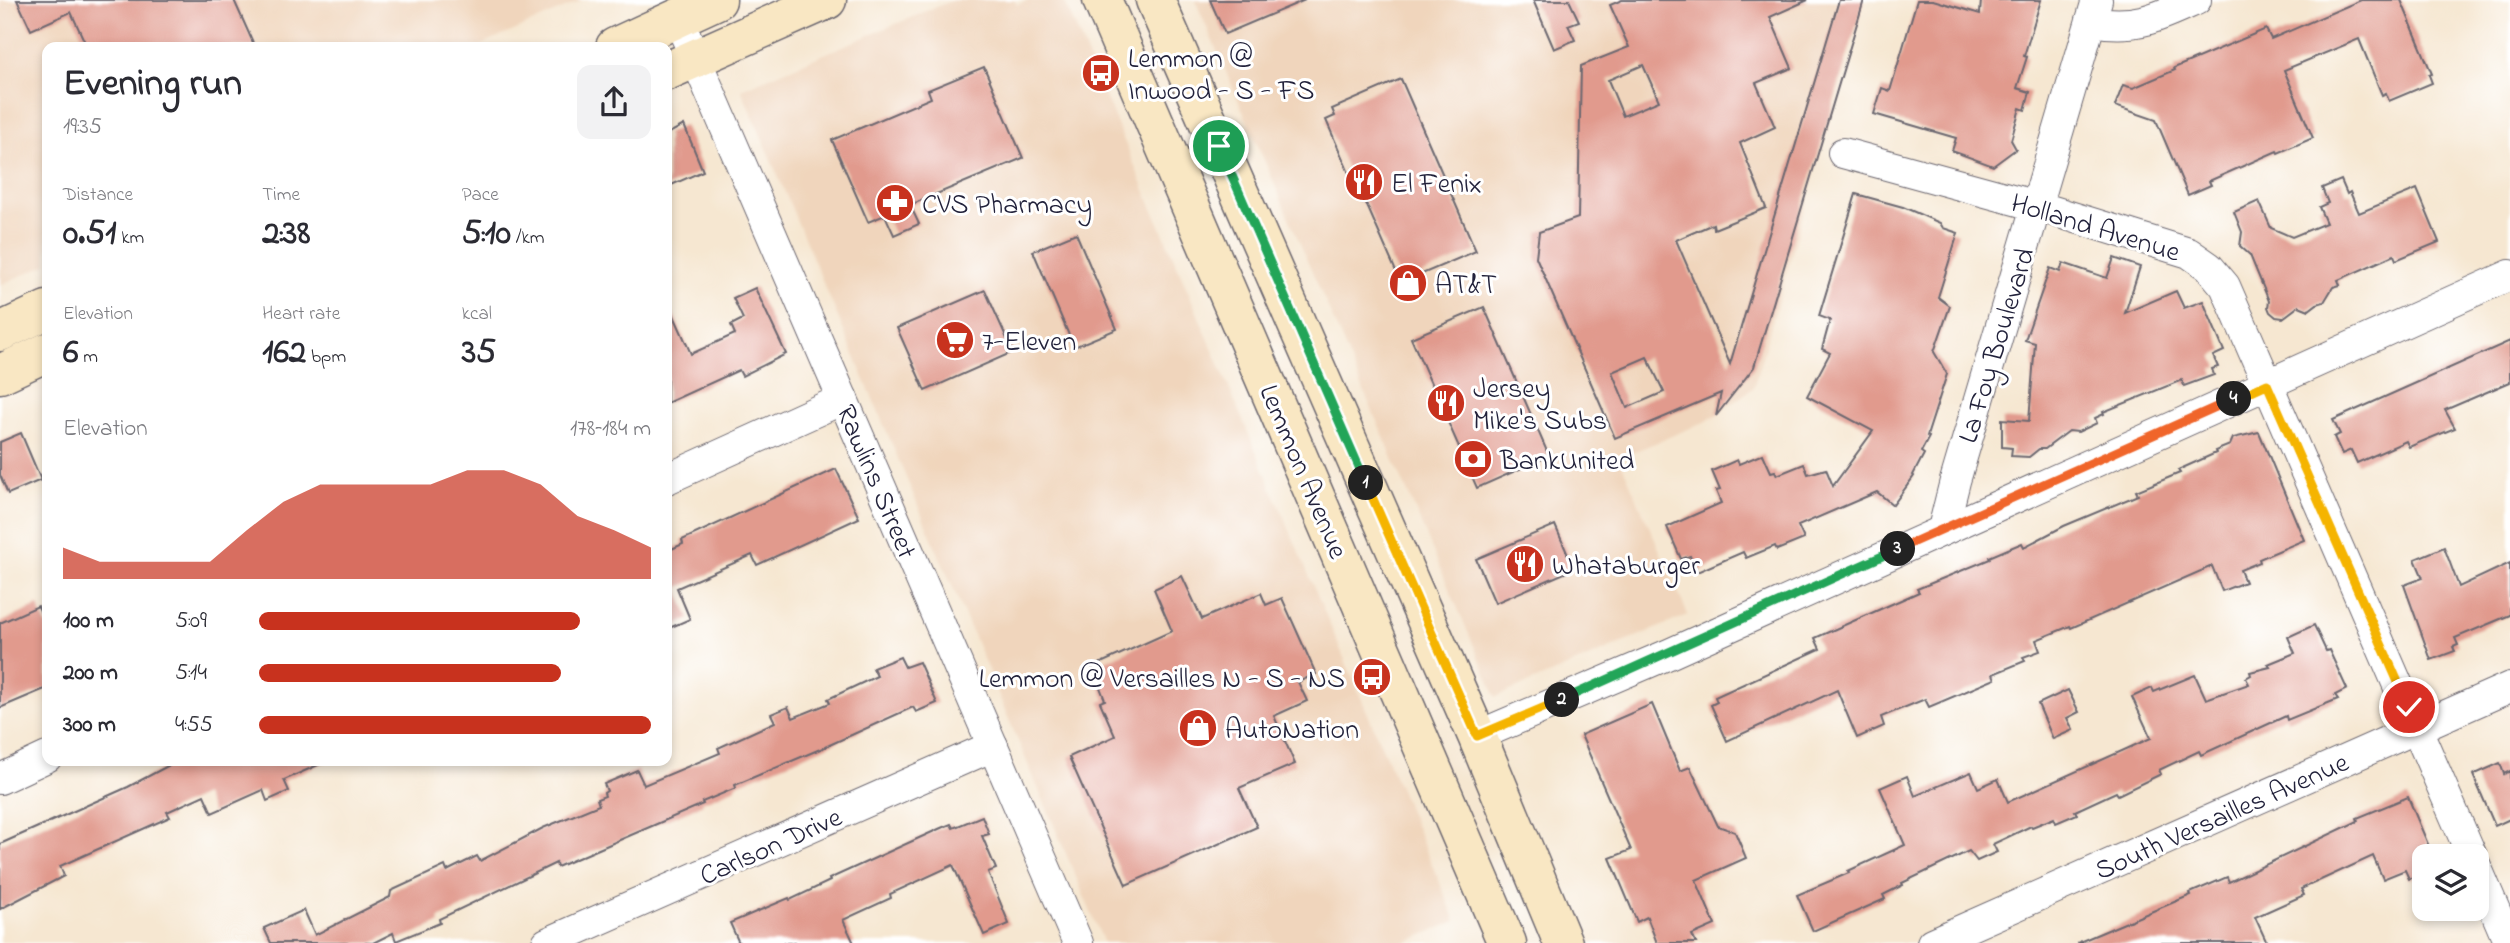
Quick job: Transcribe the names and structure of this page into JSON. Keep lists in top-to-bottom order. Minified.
{"streets":{"main road":["Lemmon Avenue"],"street":["Holland Avenue","La Foy Boulevard","Rawlins Street","South Versailles Avenue","Carlson Drive"]},"crossings":[["Holland Avenue","La Foy Boulevard"],["Holland Avenue","South Versailles Avenue"],["Rawlins Street","Carlson Drive"]],"places":{"bus stop":["Lemmon @ Inwood - S - FS","Lemmon @ Versailles N - S - NS"],"restaurant":["El Fenix","Jersey Mike's Subs","Whataburger"],"pharmacy":["CVS Pharmacy"],"shop":["AT&T","AutoNation"],"supermarket":["7-Eleven"],"bank":["BankUnited"]},"page":{"heading":["Evening run","19:35"],"stats":[["Distance","0.51 km"],["Time","2:38"],["Pace","5:10 /km"],["Elevation","6 m"],["Heart rate","162 bpm"],["kcal","35"]],"pins":["4","1","3","2"],"chart":["Elevation","178–184 m"],"list":[{"name":"100 m","note":"5:09"},{"name":"200 m","note":"5:14"},{"name":"300 m","note":"4:55"}]}}
